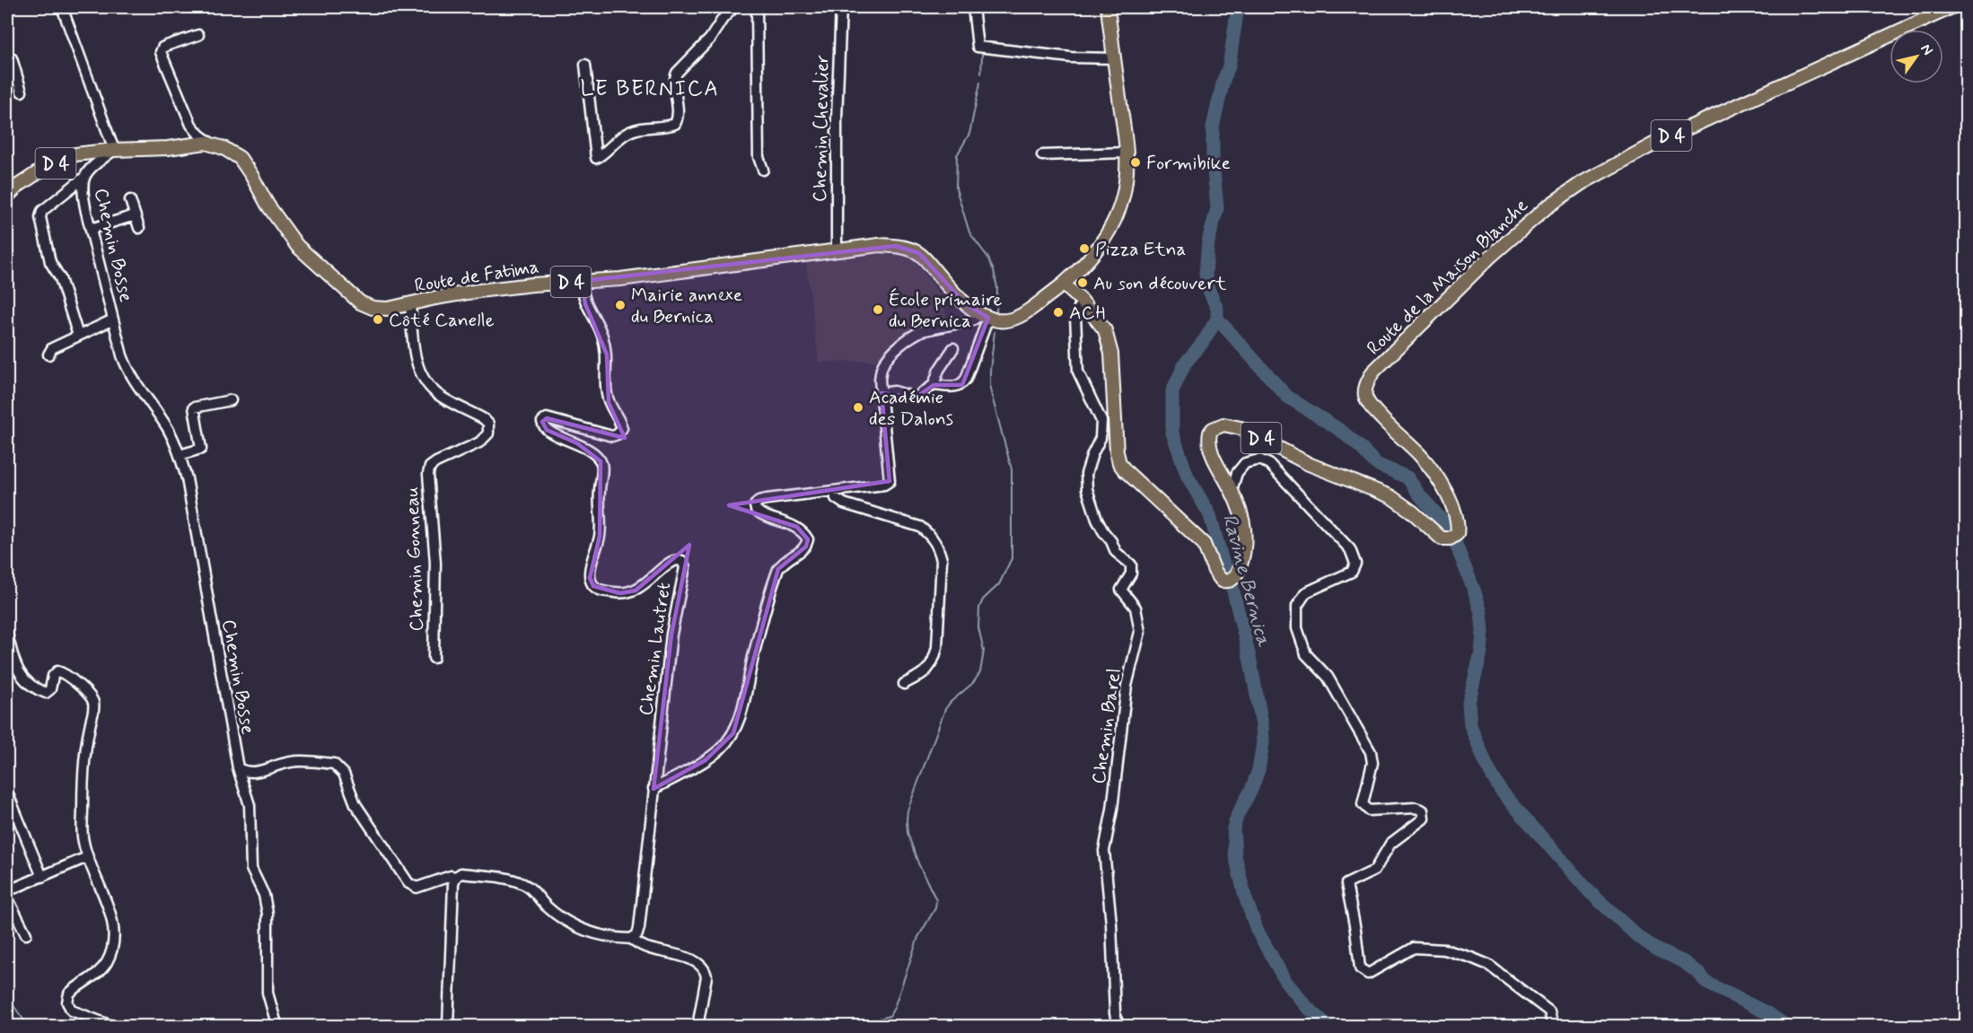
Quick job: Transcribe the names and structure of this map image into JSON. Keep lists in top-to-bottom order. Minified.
{"streets":{"main road":["D 4","Route de Fatima","Route de la Maison Blanche"],"street":["Chemin Chevalier","Chemin Bosse","Chemin Gonneau","Chemin Lautret","Chemin Barel"]},"crossings":[["Chemin Chevalier","Route de Fatima"],["Chemin Bosse","Route de Fatima"],["Route de Fatima","Chemin Gonneau"],["Route de Fatima","Chemin Lautret"],["Route de la Maison Blanche","Chemin Barel"]],"districts":["LE BERNICA"],"water":["Ravine Bernica"],"places":["Formibike","Pizza Etna","Au son découvert","Mairie annexe du Bernica","École primaire du Bernica","ACH","Côté Canelle","Académie des Dalons"],"north":"top right"}
